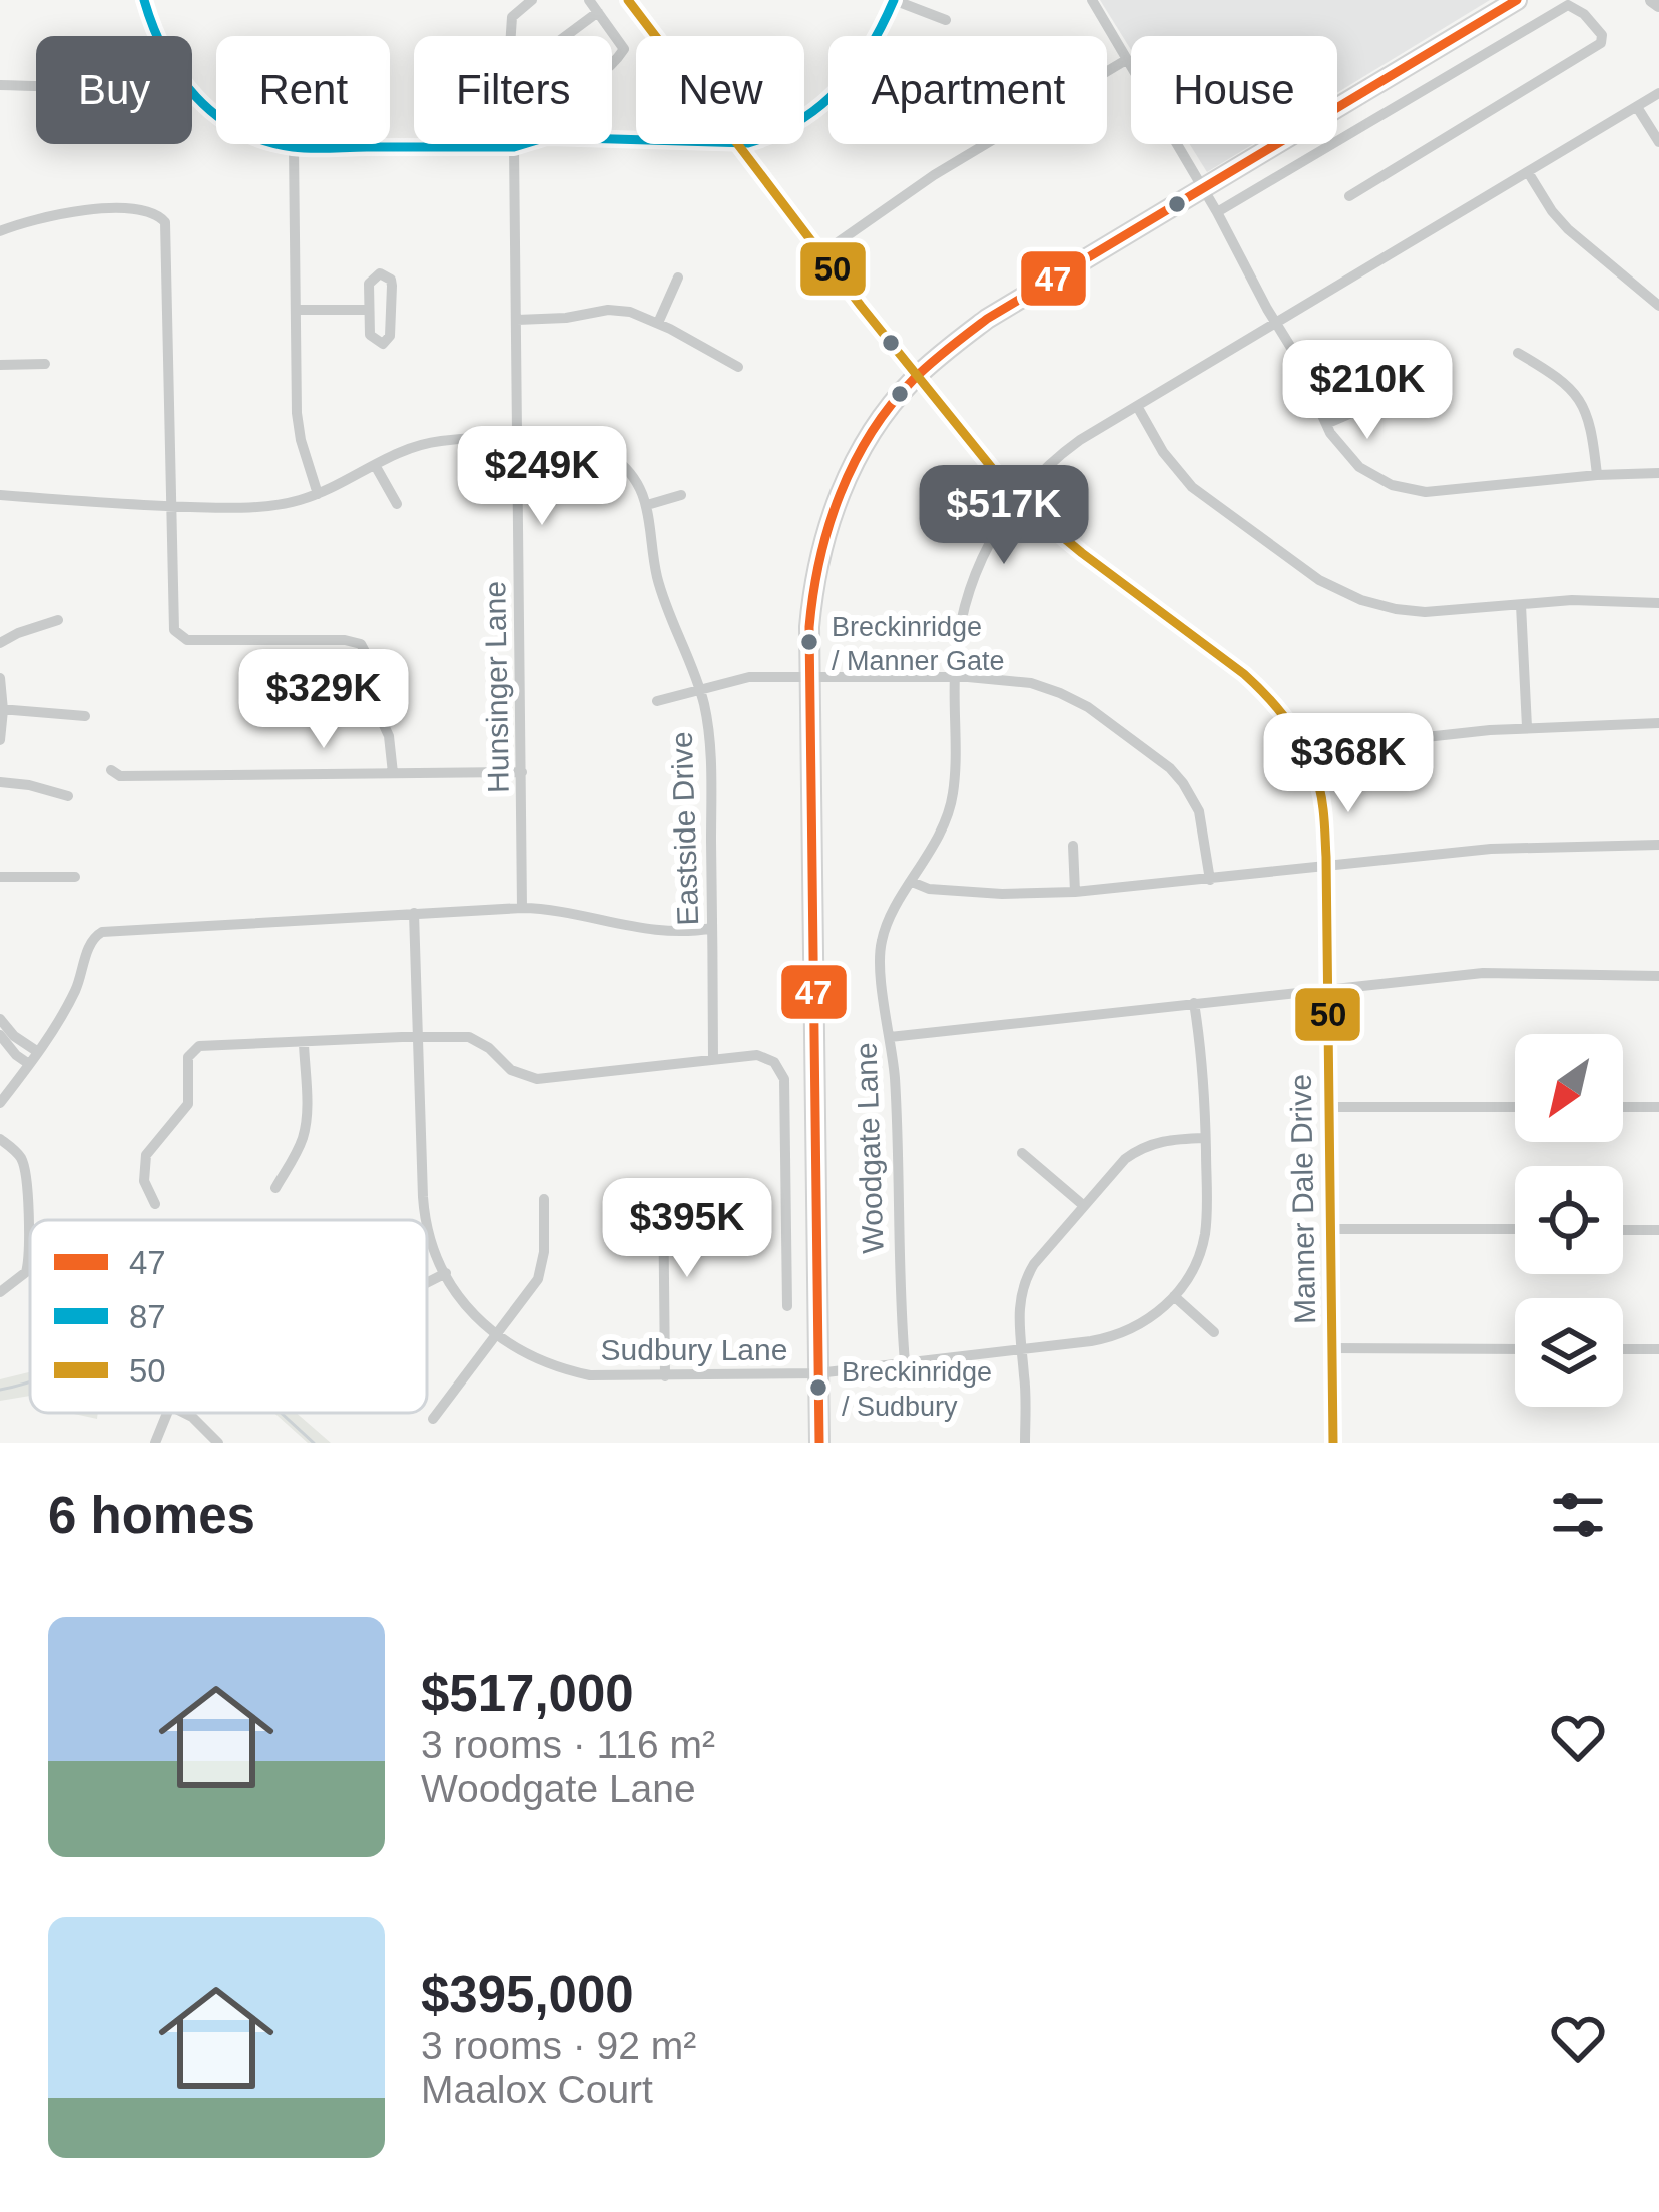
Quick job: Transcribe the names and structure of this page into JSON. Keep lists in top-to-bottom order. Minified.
{"streets":{"street":["Hunsinger Lane","Eastside Drive","Woodgate Lane","Manner Dale Drive","Sudbury Lane"]},"crossings":[["Hunsinger Lane","Eastside Drive"],["Woodgate Lane","Manner Dale Drive"],["Woodgate Lane","Sudbury Lane"]],"places":["Breckinridge / Manner Gate","Breckinridge / Sudbury"],"lines":["transit line 47","transit line 87","transit line 50"],"legend":["47","87","50"],"north":"bottom left","page":{"chip":["Buy","Rent","Filters","New","Apartment","House"],"price":["$210K","$249K","$517K","$329K","$368K","$395K"],"heading":"6 homes","list":[{"name":"$517,000","note":"3 rooms · 116 m² · Woodgate Lane"},{"name":"$395,000","note":"3 rooms · 92 m² · Maalox Court"}]}}
